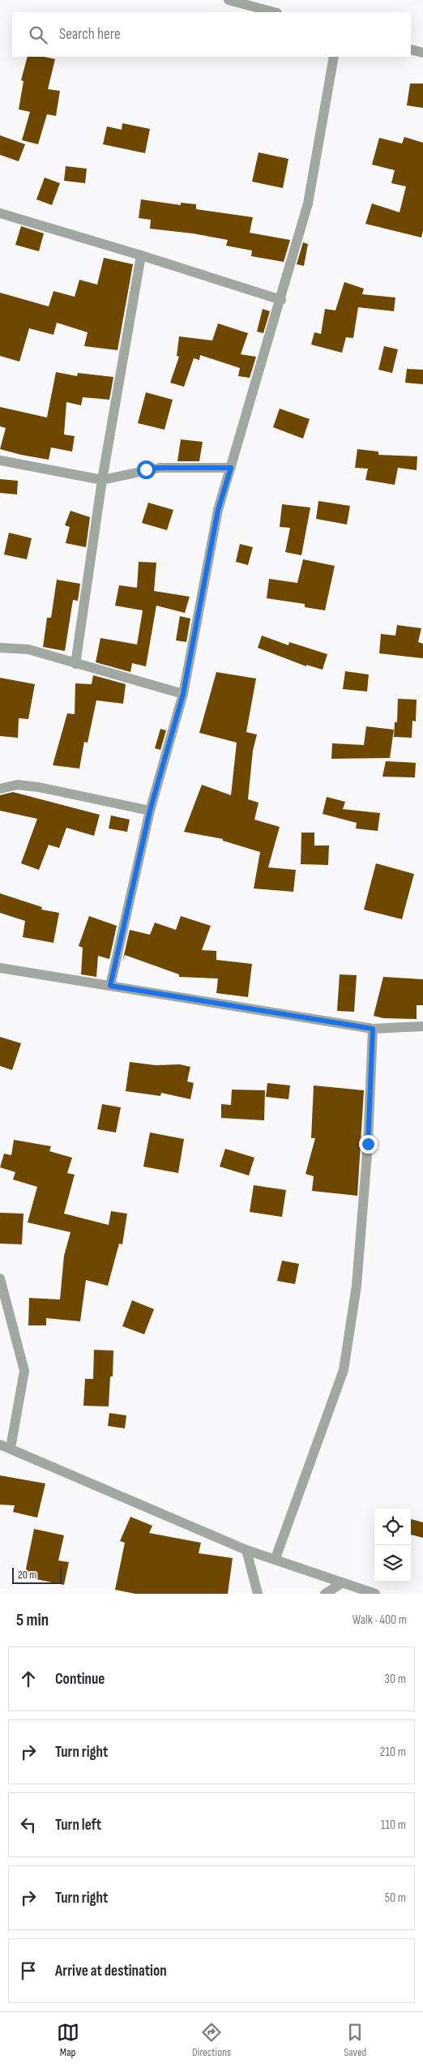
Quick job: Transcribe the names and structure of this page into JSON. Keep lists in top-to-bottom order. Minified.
{"scale_bar":"20 m","page":{"search":"Search here","scale":"20 m","heading":["5 min","Walk · 400 m"],"list":[["Continue","30 m"],["Turn right","210 m"],["Turn left","110 m"],["Turn right","50 m"],"Arrive at destination"],"nav":["Map","Directions","Saved"]}}
